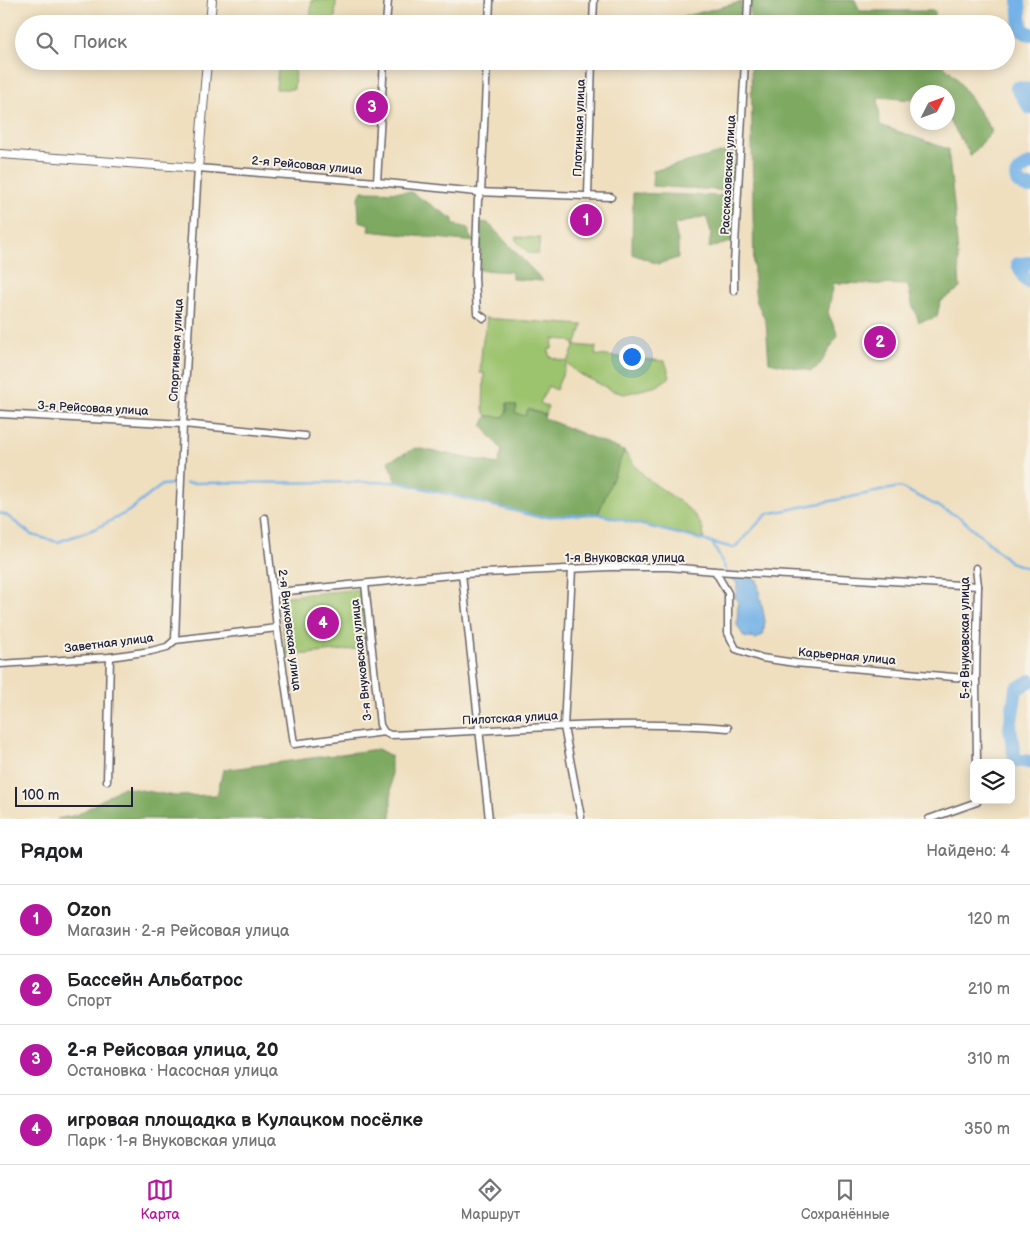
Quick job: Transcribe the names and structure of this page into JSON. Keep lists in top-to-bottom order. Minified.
{"streets":{"street":["Плотинная улица","2-я Рейсовая улица","Рассказовская улица","Спортивная улица","3-я Рейсовая улица","1-я Внуковская улица","2-я Внуковская улица","5-я Внуковская улица","Заветная улица","Карьерная улица","3-я Внуковская улица","Пилотская улица"]},"crossings":[["Плотинная улица","2-я Рейсовая улица"],["2-я Рейсовая улица","Спортивная улица"],["Спортивная улица","3-я Рейсовая улица"],["Спортивная улица","Заветная улица"],["1-я Внуковская улица","2-я Внуковская улица"],["1-я Внуковская улица","5-я Внуковская улица"],["1-я Внуковская улица","Карьерная улица"],["1-я Внуковская улица","3-я Внуковская улица"],["2-я Внуковская улица","Заветная улица"],["2-я Внуковская улица","Пилотская улица"],["5-я Внуковская улица","Карьерная улица"],["3-я Внуковская улица","Пилотская улица"]],"scale_bar":"100 m","north":"top right","page":{"search":"Поиск","pins":["3","1","2","4"],"scale":"100 m","heading":["Рядом","Найдено: 4"],"list":[{"mark":"1","name":"Ozon","note":"Магазин · 2-я Рейсовая улица","value":"120 m"},{"mark":"2","name":"Бассейн Альбатрос","note":"Спорт","value":"210 m"},{"mark":"3","name":"2-я Рейсовая улица, 20","note":"Остановка · Насосная улица","value":"310 m"},{"mark":"4","name":"игровая площадка в Кулацком посёлке","note":"Парк · 1-я Внуковская улица","value":"350 m"}],"nav":["Карта","Маршрут","Сохранённые"]}}
